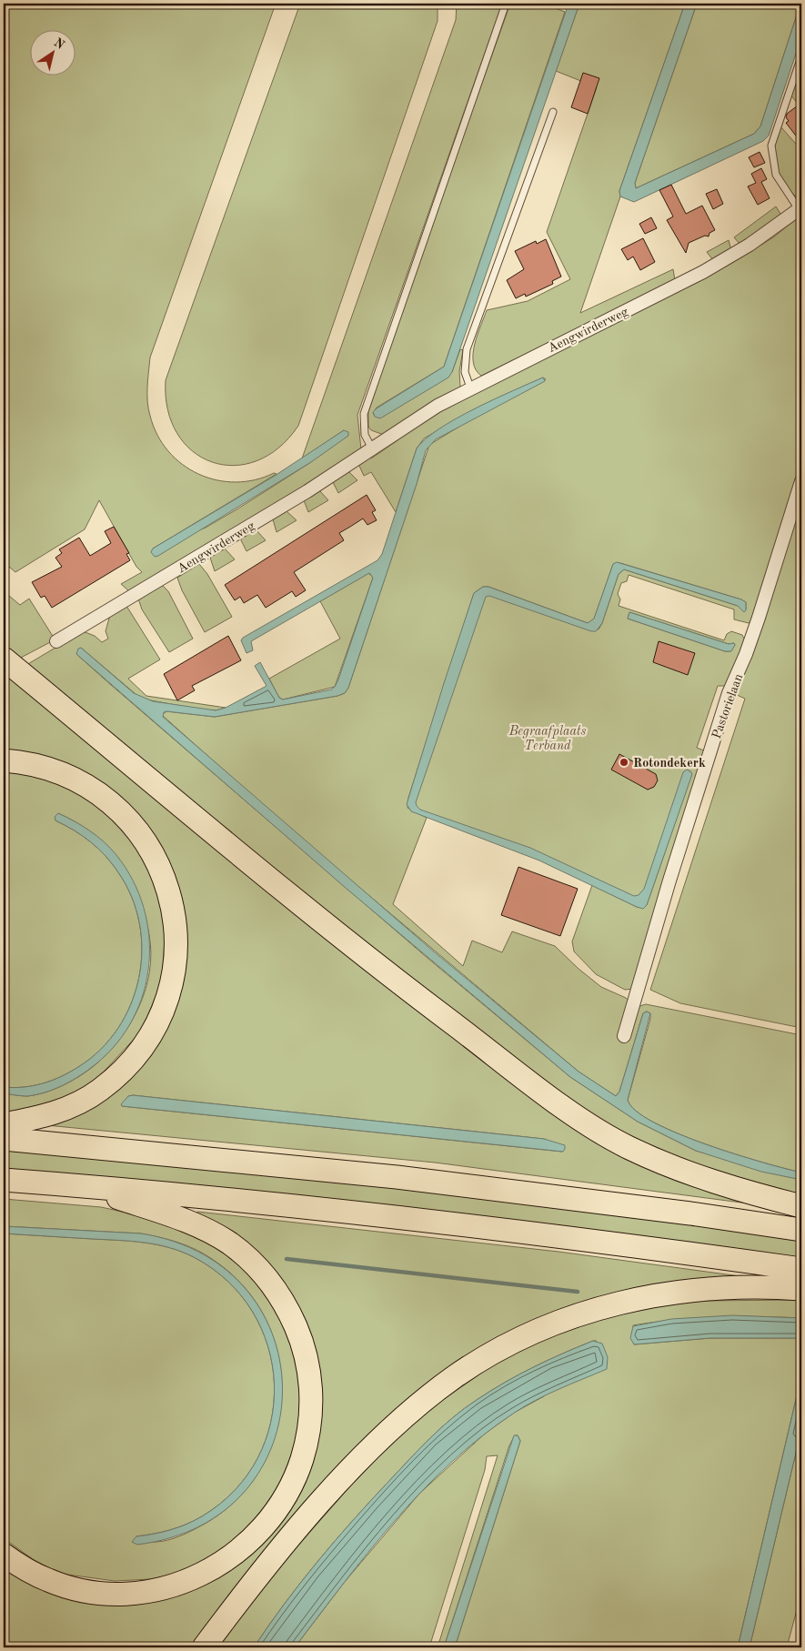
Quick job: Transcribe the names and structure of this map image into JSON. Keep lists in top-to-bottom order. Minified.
{"streets":{"street":["Aengwirderweg","Pastorielaan"]},"parks":["Begraafplaats Terband"],"places":["Rotondekerk"],"north":"top right"}
